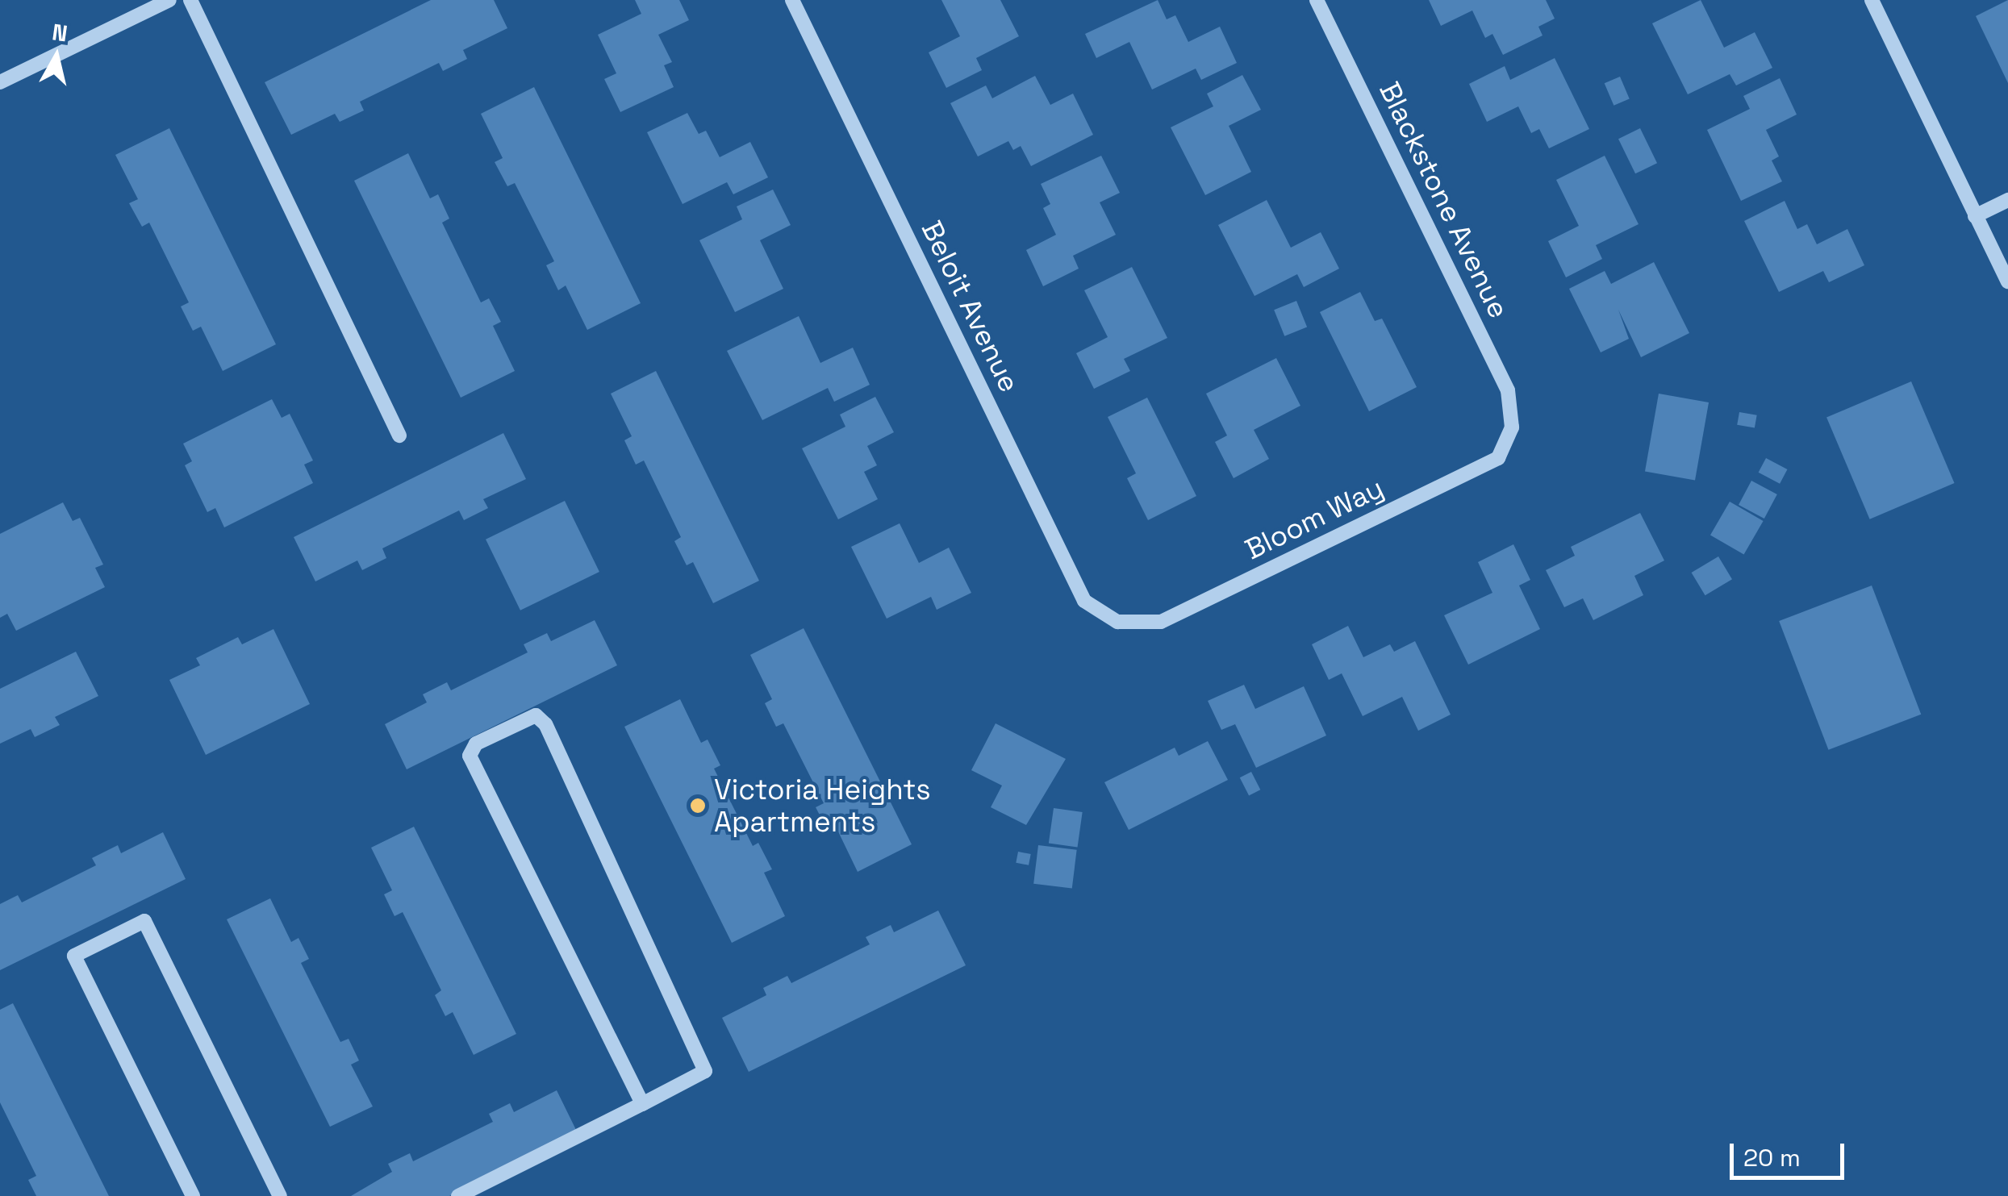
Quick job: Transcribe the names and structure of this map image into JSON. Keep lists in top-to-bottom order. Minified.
{"streets":{"street":["Blackstone Avenue","Beloit Avenue","Bloom Way"]},"crossings":[["Blackstone Avenue","Bloom Way"],["Beloit Avenue","Bloom Way"]],"places":["Victoria Heights Apartments"],"scale_bar":"20 m","north":"top"}
